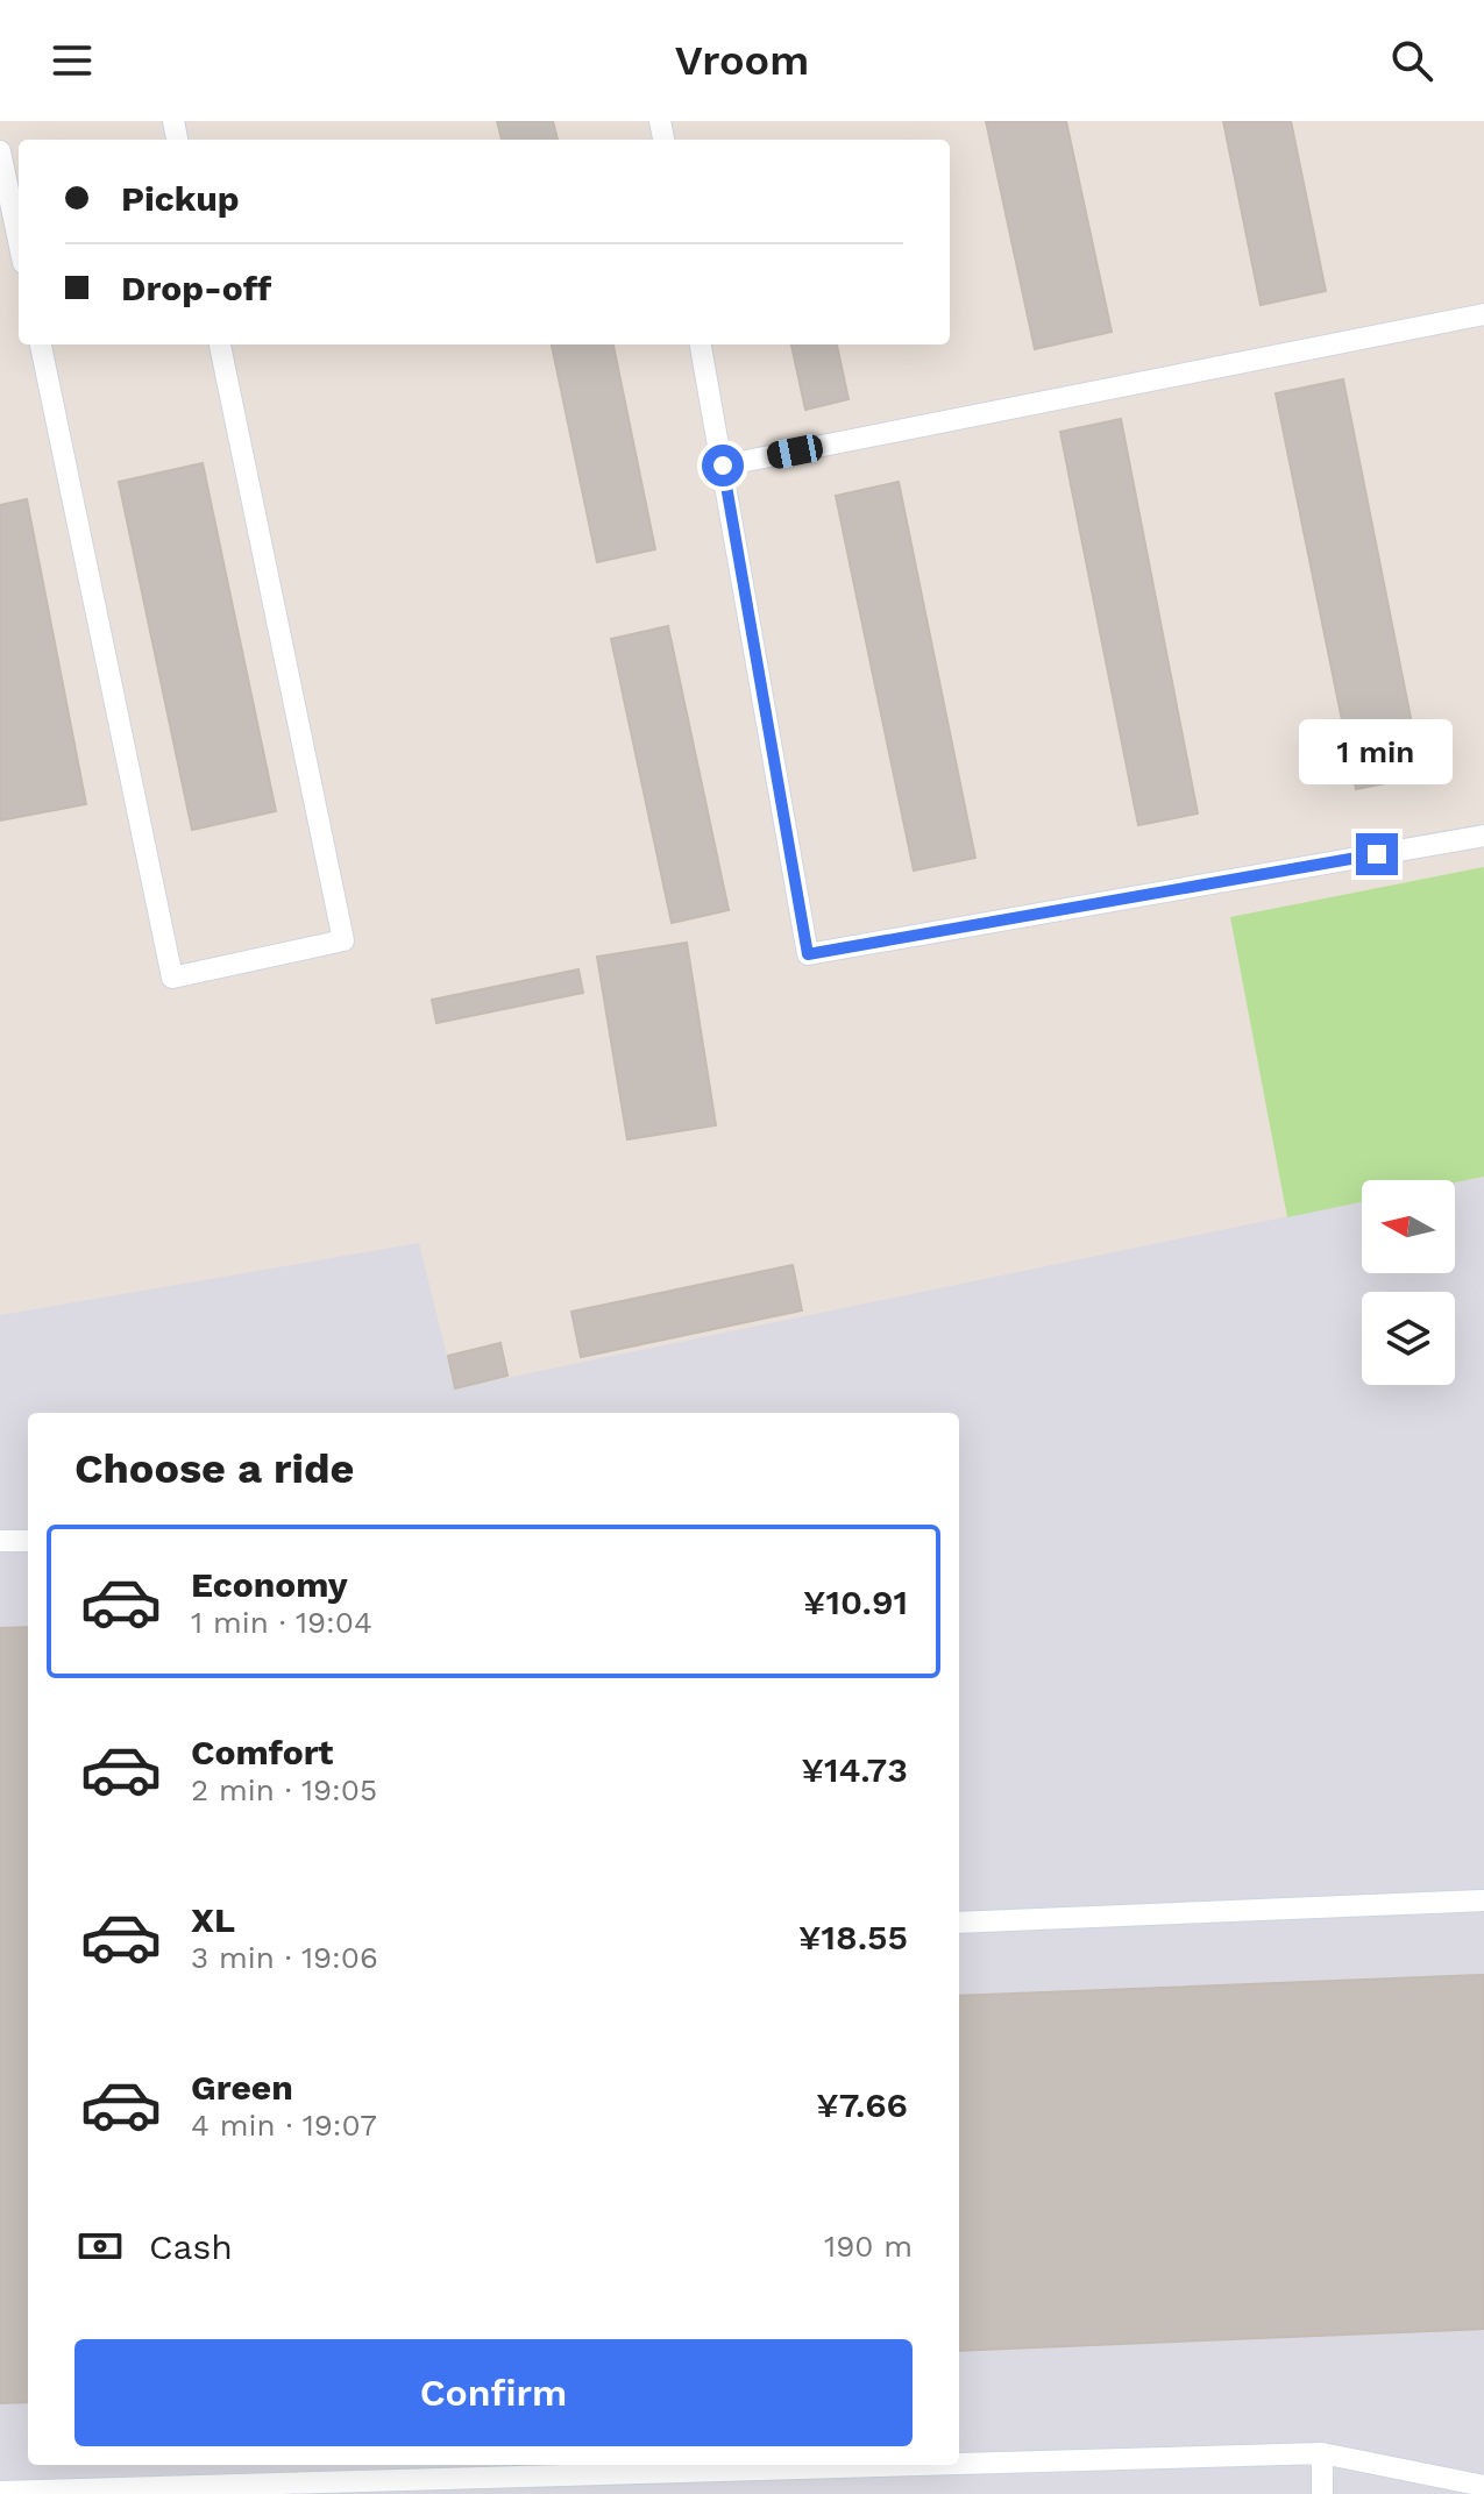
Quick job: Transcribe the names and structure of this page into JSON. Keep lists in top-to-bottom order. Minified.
{"north":"left","page":{"header":"Vroom","banner":["Pickup","Drop-off"],"bubble":"1 min","heading":"Choose a ride","list":[{"name":"Economy","note":"1 min · 19:04","value":"¥10.91"},{"name":"Comfort","note":"2 min · 19:05","value":"¥14.73"},{"name":"XL","note":"3 min · 19:06","value":"¥18.55"},{"name":"Green","note":"4 min · 19:07","value":"¥7.66"}],"pay":["Cash","190 m"],"buttons":"Confirm"}}
